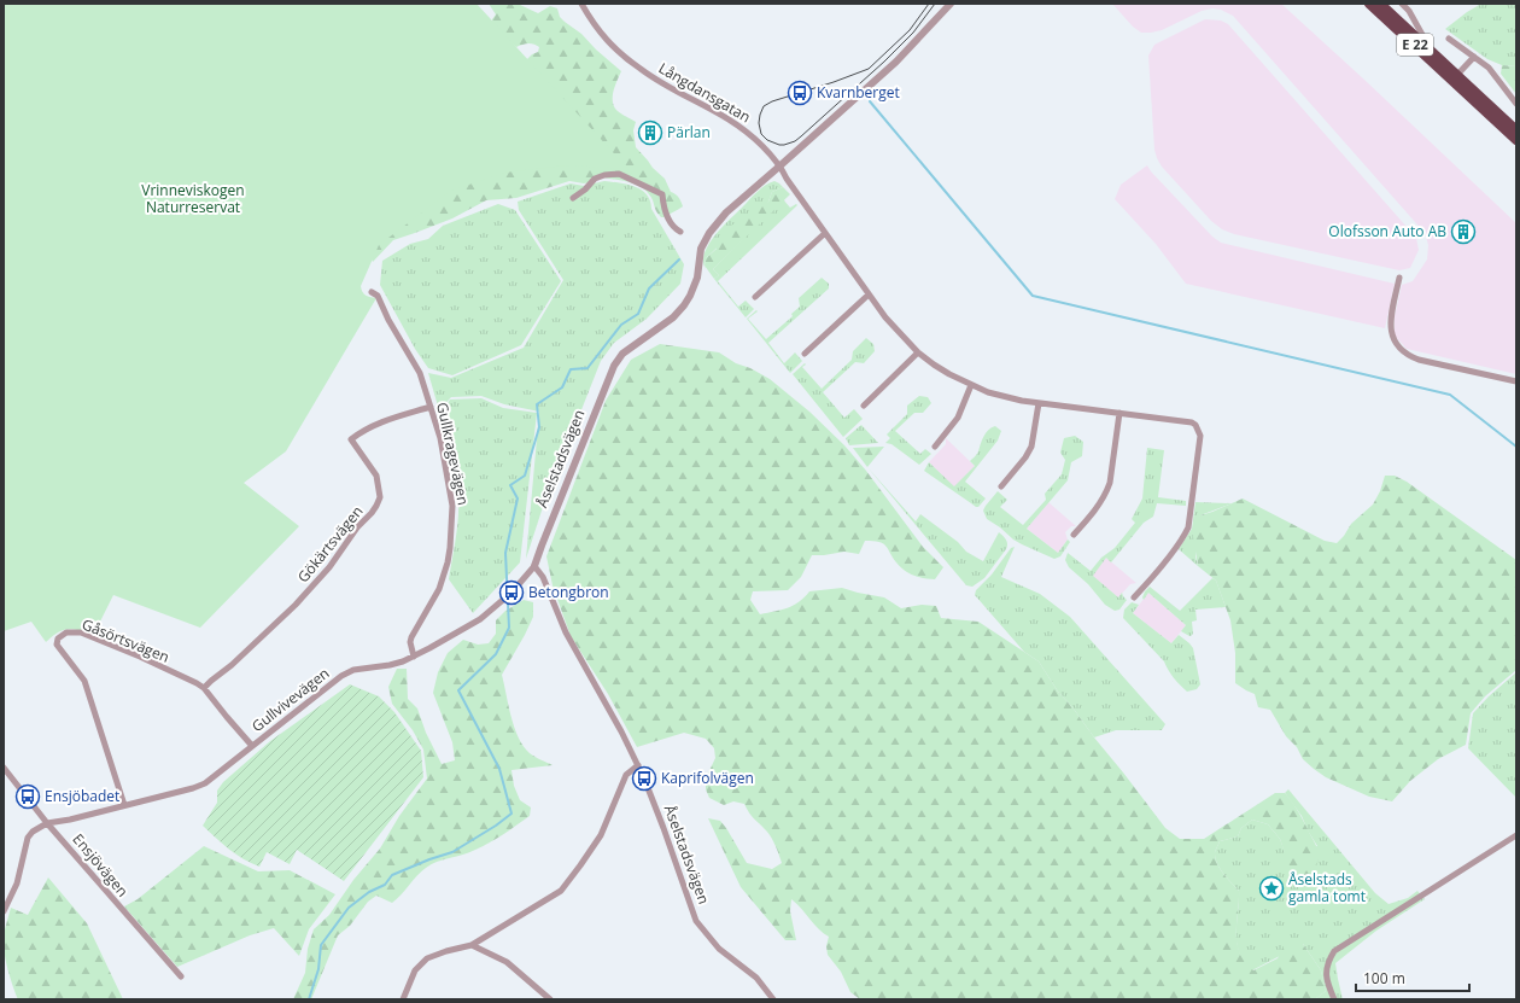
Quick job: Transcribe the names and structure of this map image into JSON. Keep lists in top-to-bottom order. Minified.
{"streets":{"highway":["E 22"],"street":["Långdansgatan","Gullkragevägen","Åselstadsvägen","Gökärtsvägen","Gåsörtsvägen","Gullvivevägen","Ensjövägen"]},"crossings":[["Långdansgatan","Åselstadsvägen"],["Gullkragevägen","Gökärtsvägen"],["Gullkragevägen","Gullvivevägen"],["Åselstadsvägen","Gullvivevägen"],["Gökärtsvägen","Gåsörtsvägen"],["Gåsörtsvägen","Gullvivevägen"],["Gullvivevägen","Ensjövägen"]],"parks":["Vrinneviskogen Naturreservat"],"places":{"bus stop":["Kvarnberget","Betongbron","Kaprifolvägen","Ensjöbadet"],"building":["Pärlan","Olofsson Auto AB"],"place":["Åselstads gamla tomt"]},"scale_bar":"100 m"}
